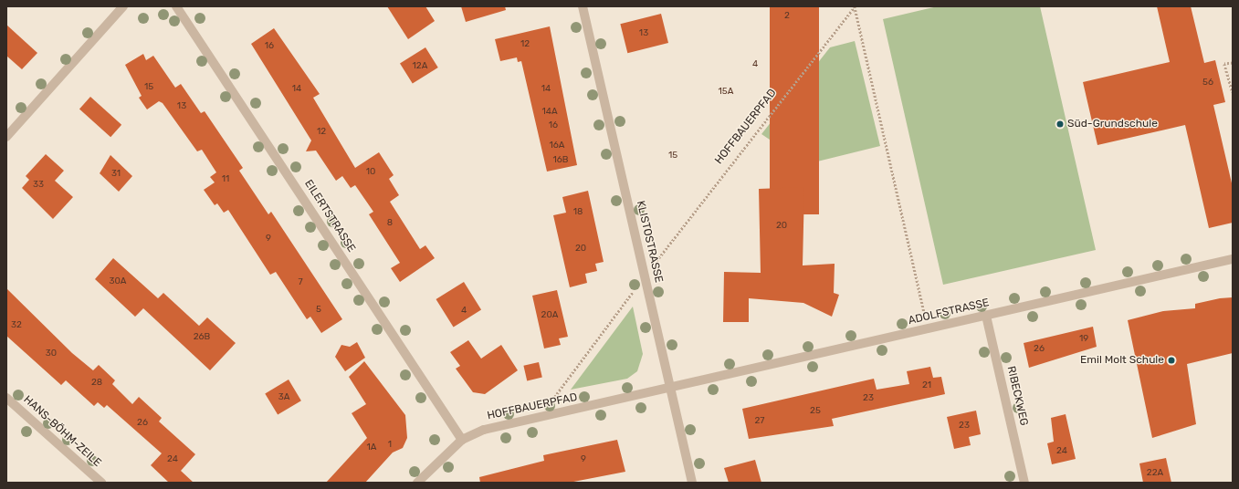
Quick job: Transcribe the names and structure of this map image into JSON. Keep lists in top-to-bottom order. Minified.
{"streets":{"street":["HOFFBAUERPFAD","EILERTSTRASSE","KLISTOSTRASSE","ADOLFSTRASSE","RIBECKWEG","HANS-BÖHM-ZEILE"]},"crossings":[["HOFFBAUERPFAD","EILERTSTRASSE"],["HOFFBAUERPFAD","KLISTOSTRASSE"],["HOFFBAUERPFAD","ADOLFSTRASSE"],["KLISTOSTRASSE","ADOLFSTRASSE"],["ADOLFSTRASSE","RIBECKWEG"]],"places":["Süd-Grundschule","Emil Molt Schule"],"house_numbers":["2","13","12","16","4","12A","56","15","14","14","15A","13","14A","16","12","16A","15","16B","10","31","11","33","18","8","20","9","20","30A","7","5","4","20A","32","26B","19","26","30","28","21","3A","23","25","27","26","23","1","1A","24","24","9","22A"]}
